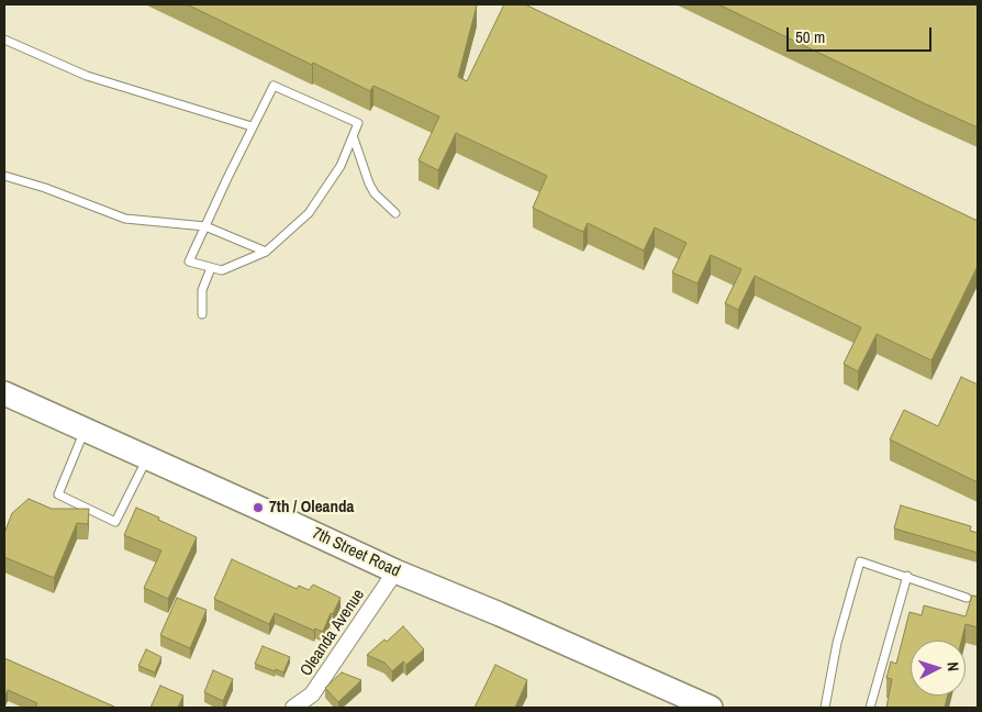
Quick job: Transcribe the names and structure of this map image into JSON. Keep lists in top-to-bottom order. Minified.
{"streets":{"main road":["7th Street Road"],"street":["Oleanda Avenue"]},"crossings":[["7th Street Road","Oleanda Avenue"]],"places":["7th / Oleanda"],"scale_bar":"50 m","north":"right"}
